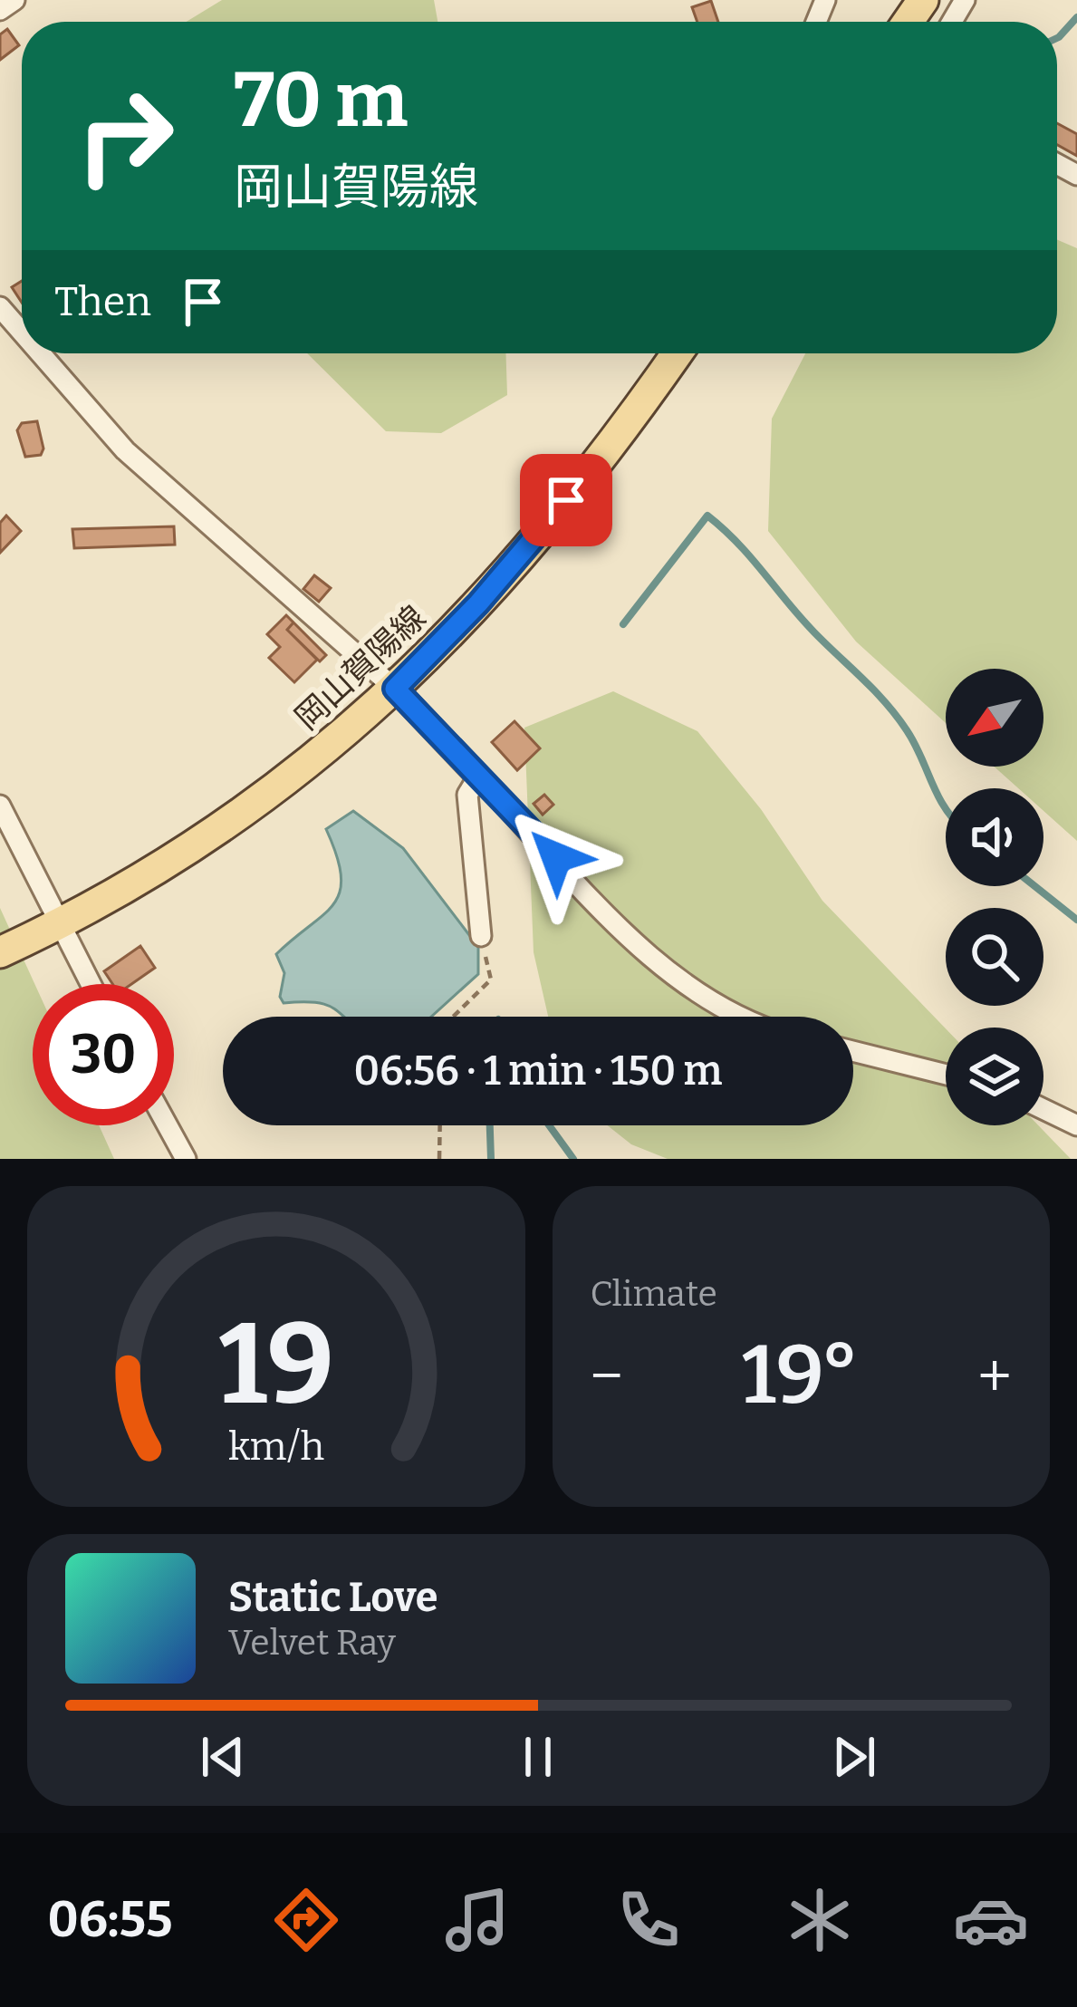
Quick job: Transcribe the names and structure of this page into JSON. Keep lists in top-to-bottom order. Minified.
{"streets":{"main road":["岡山賀陽線"]},"north":"bottom left","page":{"turn":["70 m","岡山賀陽線"],"then":"Then","limit":"30","trip":"06:56 · 1 min · 150 m","tile":"Climate","heat":["−","19°","+"],"song":["Static Love","Velvet Ray"],"tabs":"06:55","gauge":["19","km/h"]}}
